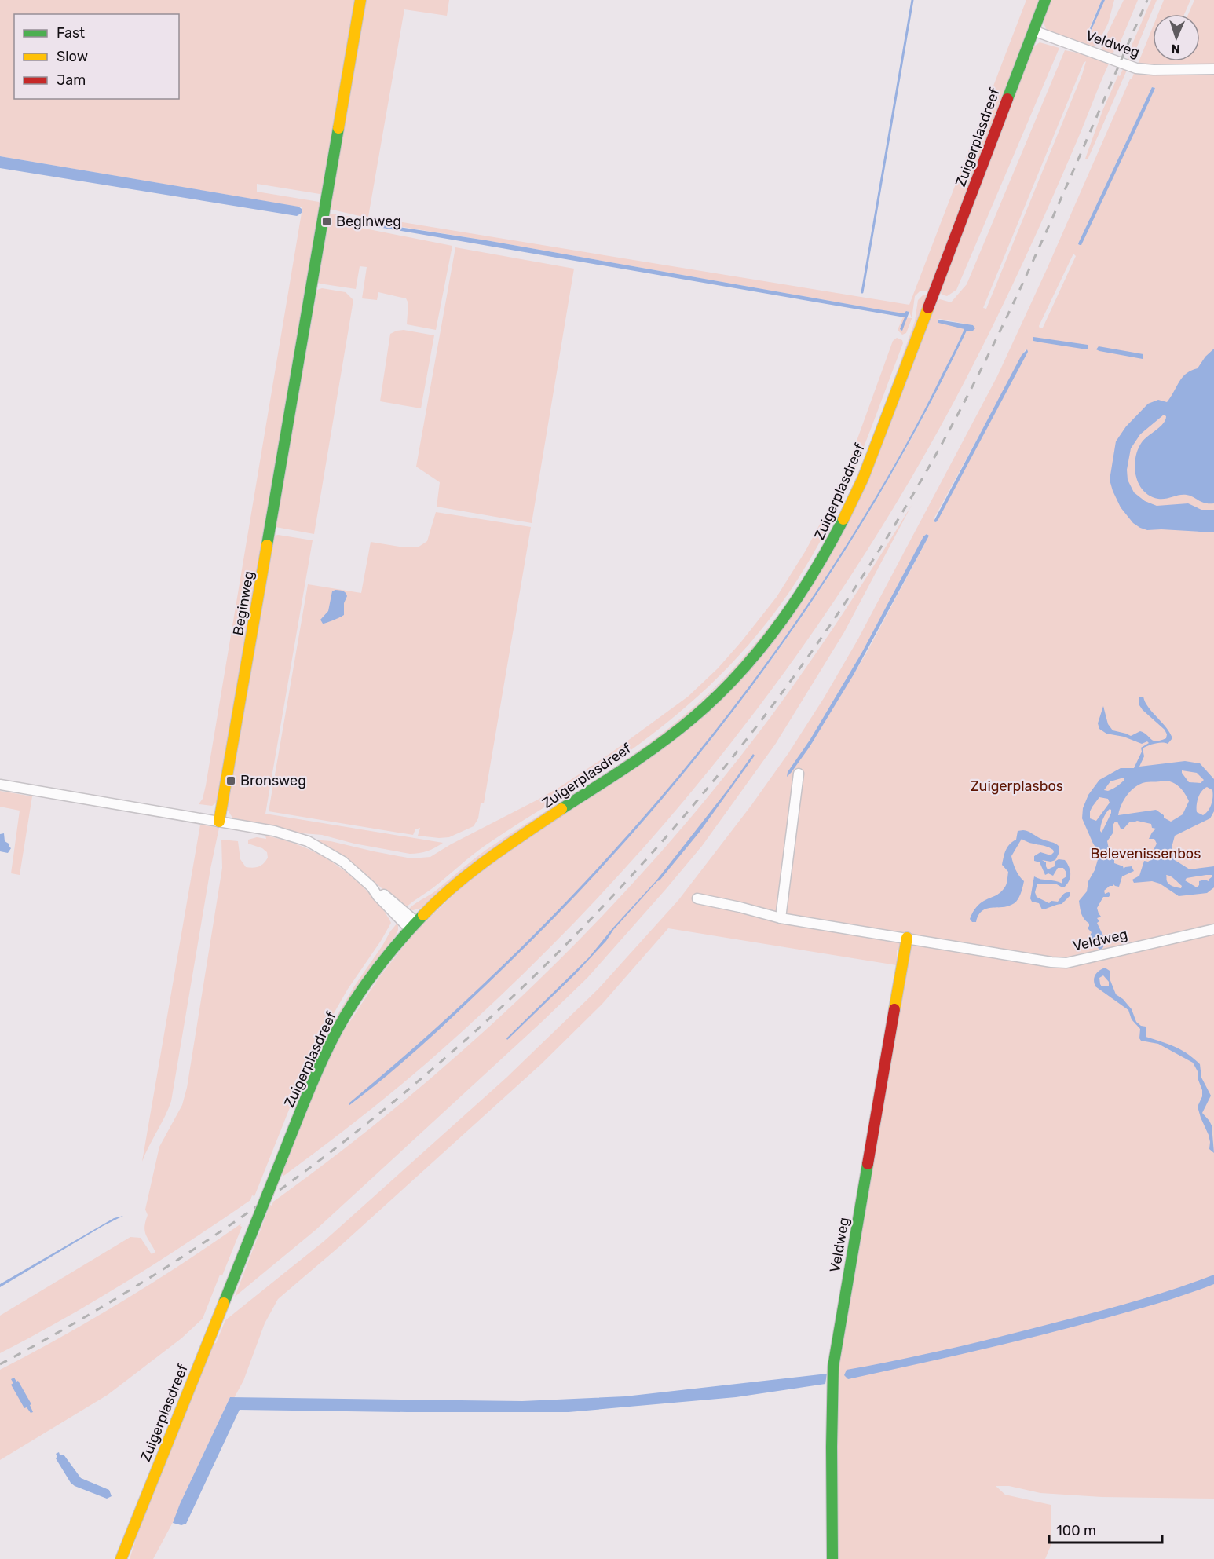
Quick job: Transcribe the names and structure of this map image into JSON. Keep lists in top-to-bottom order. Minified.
{"streets":{"main road":["Veldweg","Zuigerplasdreef","Beginweg"]},"crossings":[["Veldweg","Zuigerplasdreef"]],"parks":["Zuigerplasbos","Belevenissenbos"],"places":{"transit":["Beginweg","Bronsweg"]},"legend":["Fast","Slow","Jam"],"scale_bar":"100 m","north":"bottom"}
